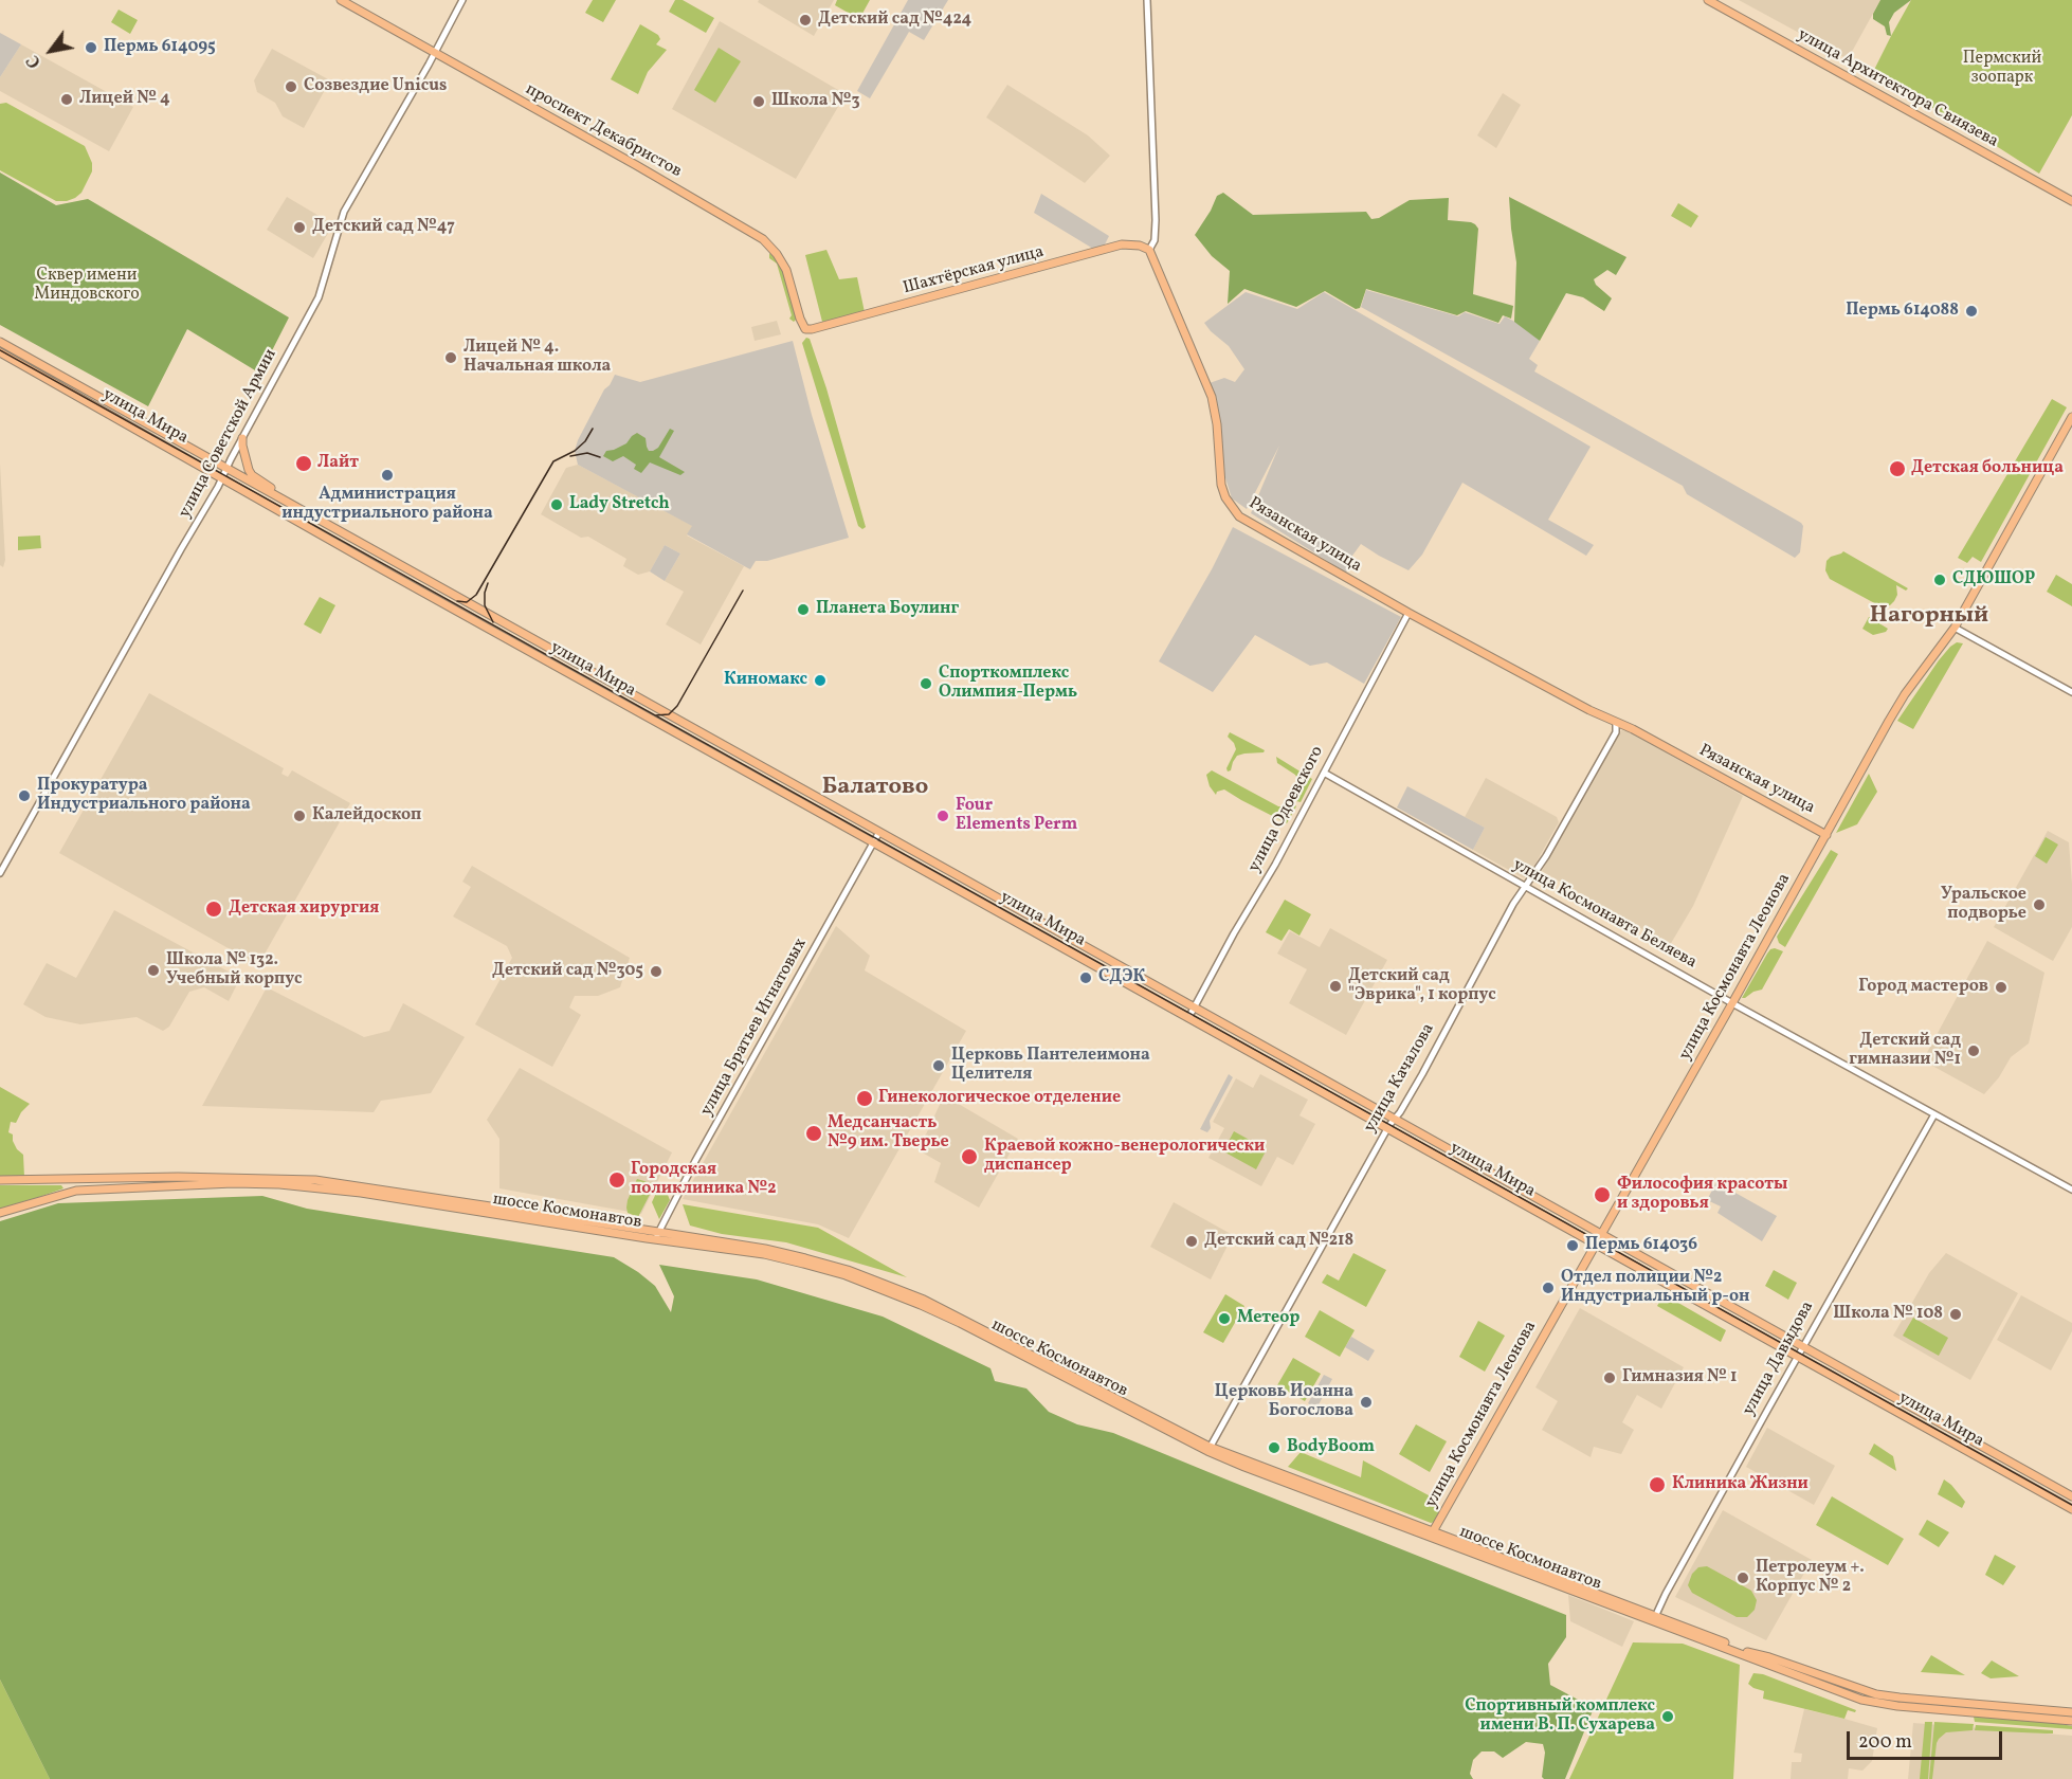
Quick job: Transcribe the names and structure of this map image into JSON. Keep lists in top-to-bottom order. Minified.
{"streets":{"main road":["улица Архитектора Свиязева","проспект Декабристов","Шахтёрская улица","улица Мира","Рязанская улица","улица Космонавта Леонова","шоссе Космонавтов"],"street":["улица Советской Армии","улица Одоевского","улица Космонавта Беляева","улица Братьев Игнатовых","улица Качалова","улица Давыдова"]},"crossings":[["проспект Декабристов","Шахтёрская улица"],["проспект Декабристов","улица Советской Армии"],["Шахтёрская улица","Рязанская улица"],["улица Мира","улица Советской Армии"],["улица Мира","улица Одоевского"],["улица Мира","улица Космонавта Леонова"],["улица Мира","улица Братьев Игнатовых"],["улица Мира","улица Качалова"],["улица Мира","улица Давыдова"],["Рязанская улица","улица Одоевского"],["Рязанская улица","улица Космонавта Леонова"],["Рязанская улица","улица Качалова"],["улица Одоевского","улица Космонавта Беляева"],["улица Космонавта Беляева","улица Космонавта Леонова"],["улица Космонавта Беляева","улица Качалова"],["улица Космонавта Беляева","улица Давыдова"],["улица Космонавта Леонова","шоссе Космонавтов"],["улица Братьев Игнатовых","шоссе Космонавтов"],["улица Качалова","шоссе Космонавтов"],["шоссе Космонавтов","улица Давыдова"]],"districts":["Нагорный","Балатово"],"parks":["Пермский зоопарк","Сквер имени Миндовского"],"places":["Детский сад №424","Пермь 614095","Созвездие Unicus","Лицей № 4","Школа №3","Детский сад №47","Пермь 614088","Лицей № 4. Начальная школа","Лайт","Детская больница","Администрация индустриального района","Lady Stretch","СДЮШОР","Планета Боулинг","Киномакс","Спорткомплекс Олимпия-Пермь","Прокуратура Индустриального района","Калейдоскоп","Four Elements Perm","Уральское подворье","Детская хирургия","Школа № 132. Учебный корпус","Детский сад №305","СДЭК","Детский сад \"Эврика\", 1 корпус","Город мастеров","Детский сад гимназии №1","Церковь Пантелеимона Целителя","Гинекологическое отделение","Медсанчасть №9 им. Тверье","Краевой кожно-венерологически диспансер","Городская поликлиника №2","Философия красоты и здоровья","Детский сад №218","Пермь 614036","Отдел полиции №2 Индустриальный р-он","Школа № 108","Метеор","Гимназия № 1","Церковь Иоанна Богослова","BodyBoom","Клиника Жизни","Петролеум +. Корпус № 2","Спортивный комплекс имени В. П. Сухарева"],"scale_bar":"200 m","north":"bottom left"}
